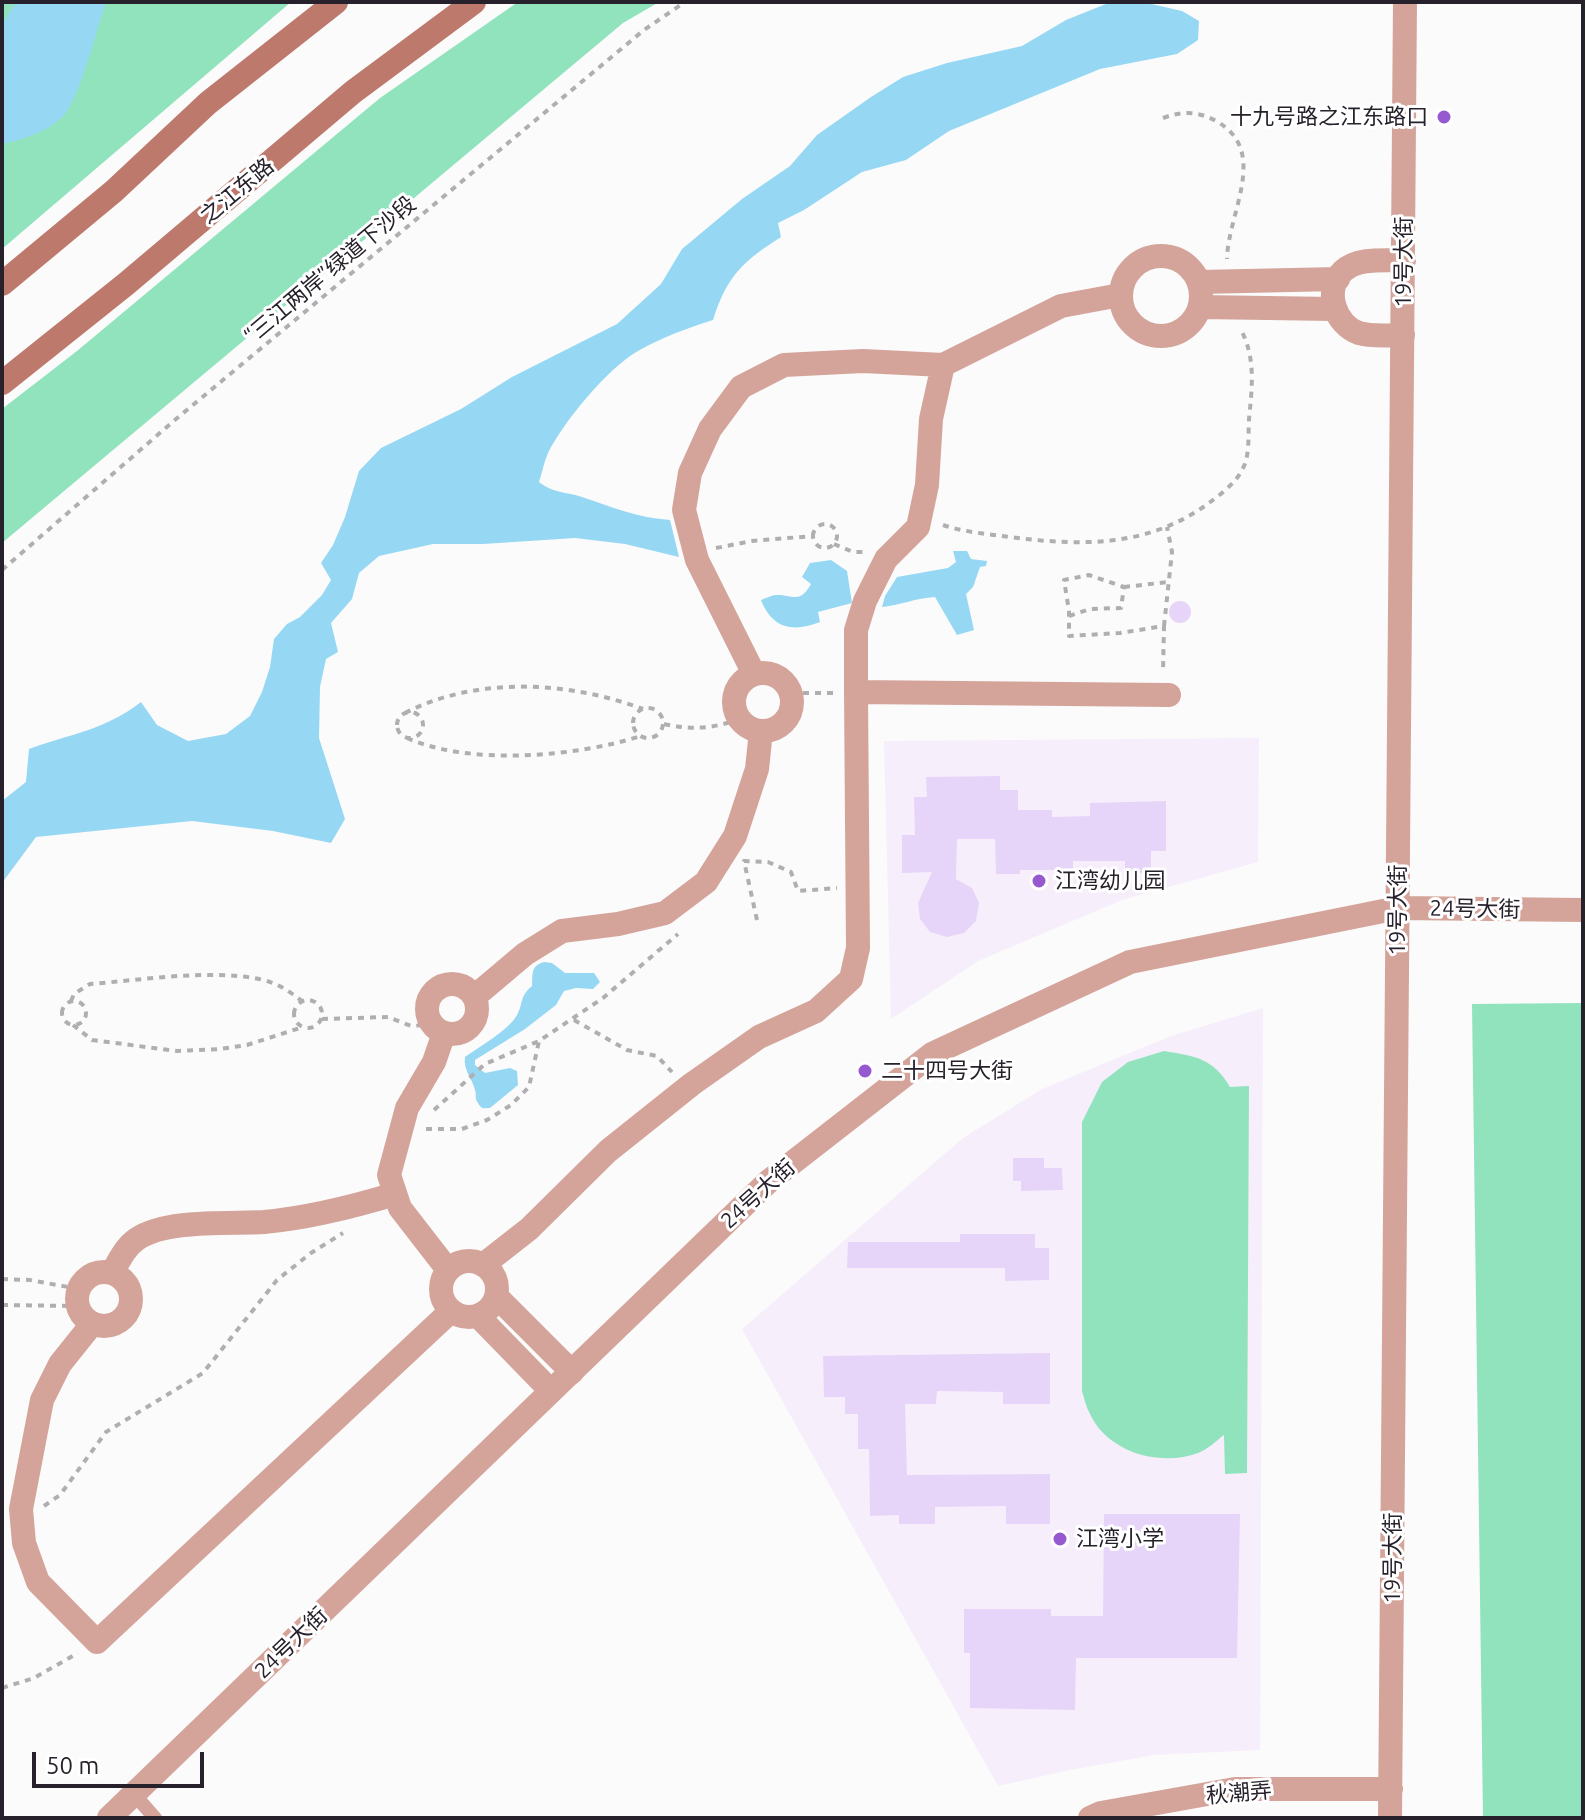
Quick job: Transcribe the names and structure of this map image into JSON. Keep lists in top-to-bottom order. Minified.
{"streets":{"main road":["之江东路"],"street":["19号大街","24号大街","秋潮弄"],"path":["“三江两岸”绿道下沙段"]},"crossings":[["19号大街","24号大街"],["19号大街","秋潮弄"]],"places":["十九号路之江东路口","江湾幼儿园","二十四号大街","江湾小学"],"scale_bar":"50 m"}
